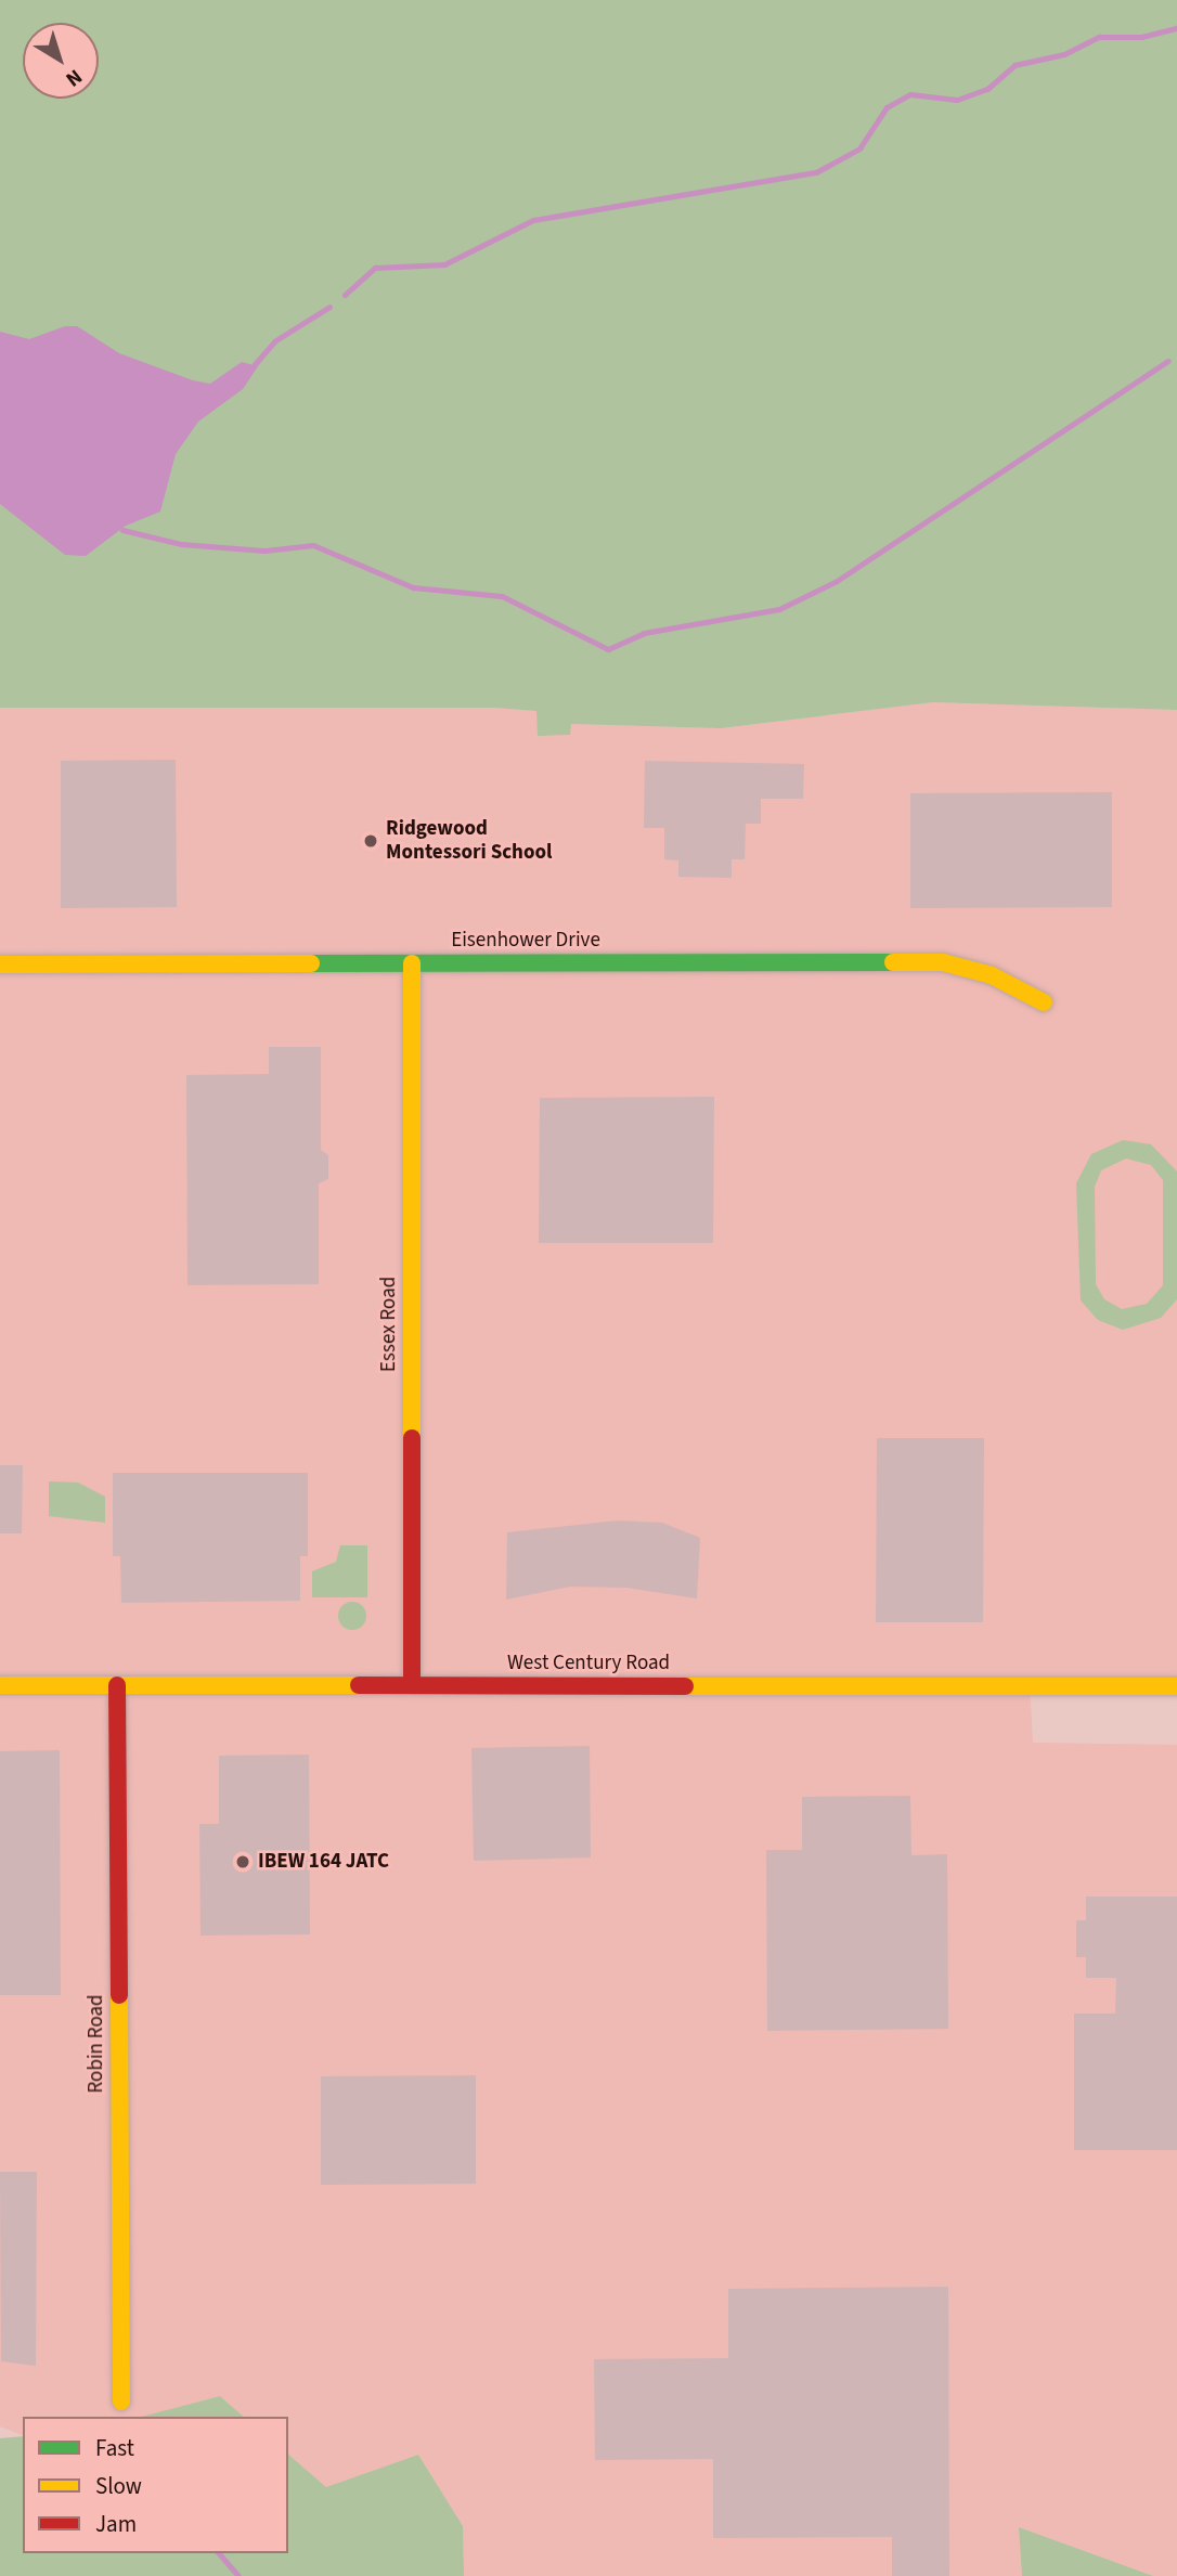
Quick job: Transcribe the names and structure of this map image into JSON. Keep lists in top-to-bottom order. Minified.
{"streets":{"street":["Eisenhower Drive","Essex Road","West Century Road","Robin Road"]},"crossings":[["Eisenhower Drive","Essex Road"],["Essex Road","West Century Road"],["West Century Road","Robin Road"]],"places":["Ridgewood Montessori School","IBEW 164 JATC"],"legend":["Fast","Slow","Jam"],"north":"bottom right"}
